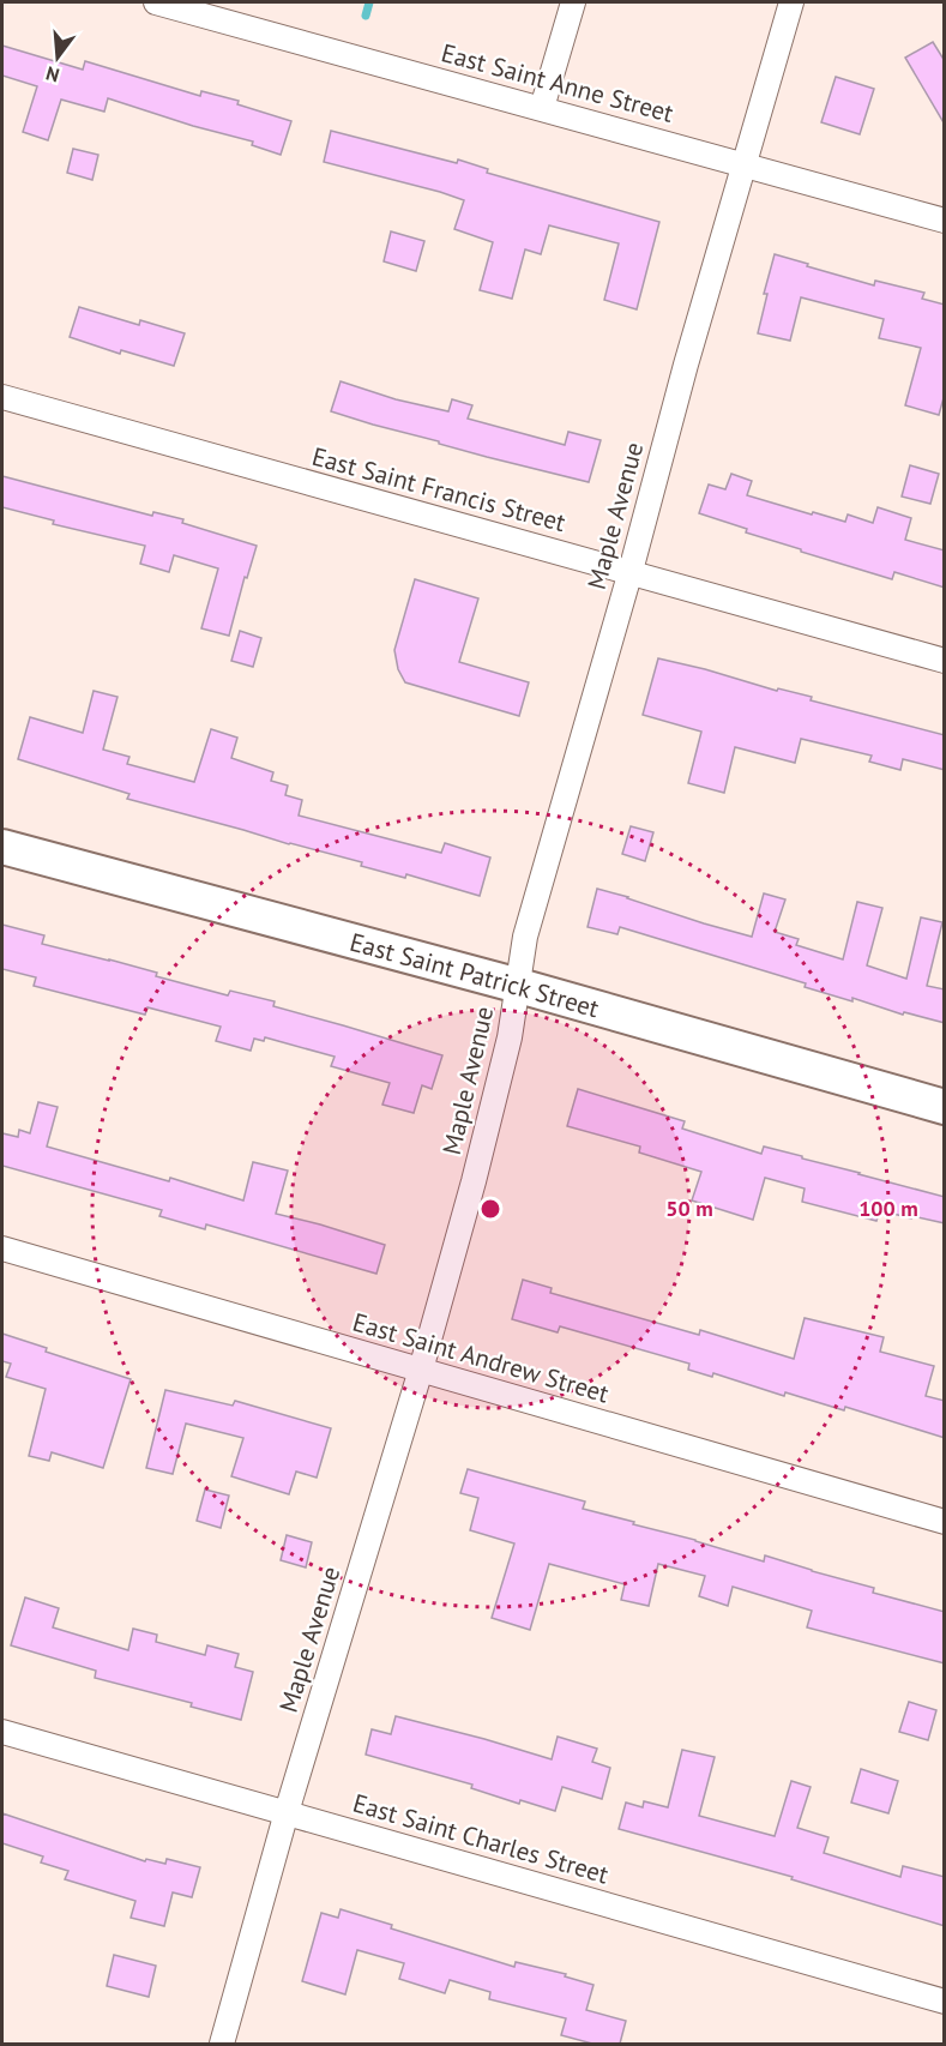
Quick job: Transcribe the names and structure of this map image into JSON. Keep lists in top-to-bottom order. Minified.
{"streets":{"main road":["East Saint Patrick Street"],"street":["East Saint Anne Street","East Saint Francis Street","Maple Avenue","East Saint Andrew Street","East Saint Charles Street"]},"crossings":[["East Saint Anne Street","Maple Avenue"],["East Saint Francis Street","Maple Avenue"],["Maple Avenue","East Saint Patrick Street"],["Maple Avenue","East Saint Andrew Street"],["Maple Avenue","East Saint Charles Street"]],"north":"bottom","rings":["50 m","100 m"]}
